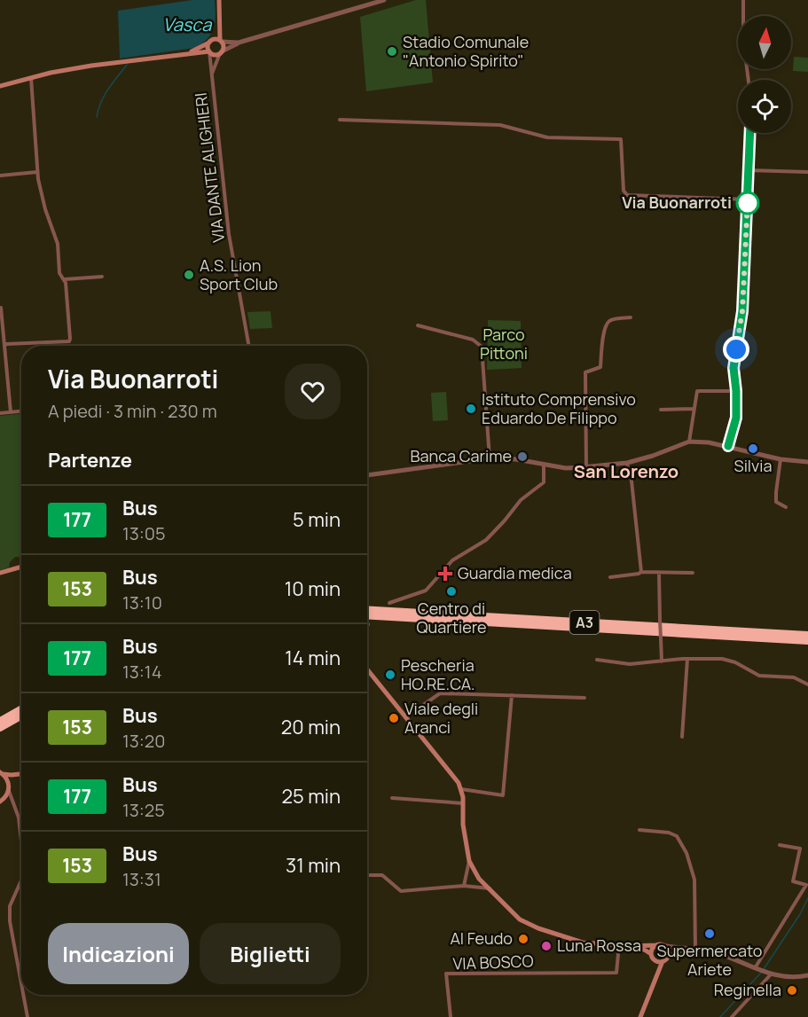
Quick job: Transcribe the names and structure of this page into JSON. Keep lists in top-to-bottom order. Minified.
{"streets":{"highway":["A3"],"street":["VIA DANTE ALIGHIERI","VIA BOSCO"]},"districts":["San Lorenzo"],"water":["Vasca"],"parks":["Parco Pittoni"],"places":{"other":["Stadio Comunale \"Antonio Spirito\"","Via Buonarroti","A.S. Lion Sport Club","Istituto Comprensivo Eduardo De Filippo","Silvia","Banca Carime","Centro di Quartiere","Pescheria HO.RE.CA.","Viale degli Aranci","Supermercato Ariete","Al Feudo","Luna Rossa","Reginella"],"health":["Guardia medica"]},"lines":["bus line 177"],"north":"top","page":{"heading":[["Via Buonarroti","A piedi · 3 min · 230 m"],"Partenze"],"list":[{"mark":"177","name":"Bus","note":"13:05","value":"5 min"},{"mark":"153","name":"Bus","note":"13:10","value":"10 min"},{"mark":"177","name":"Bus","note":"13:14","value":"14 min"},{"mark":"153","name":"Bus","note":"13:20","value":"20 min"},{"mark":"177","name":"Bus","note":"13:25","value":"25 min"},{"mark":"153","name":"Bus","note":"13:31","value":"31 min"}],"buttons":["Indicazioni","Biglietti"]}}
